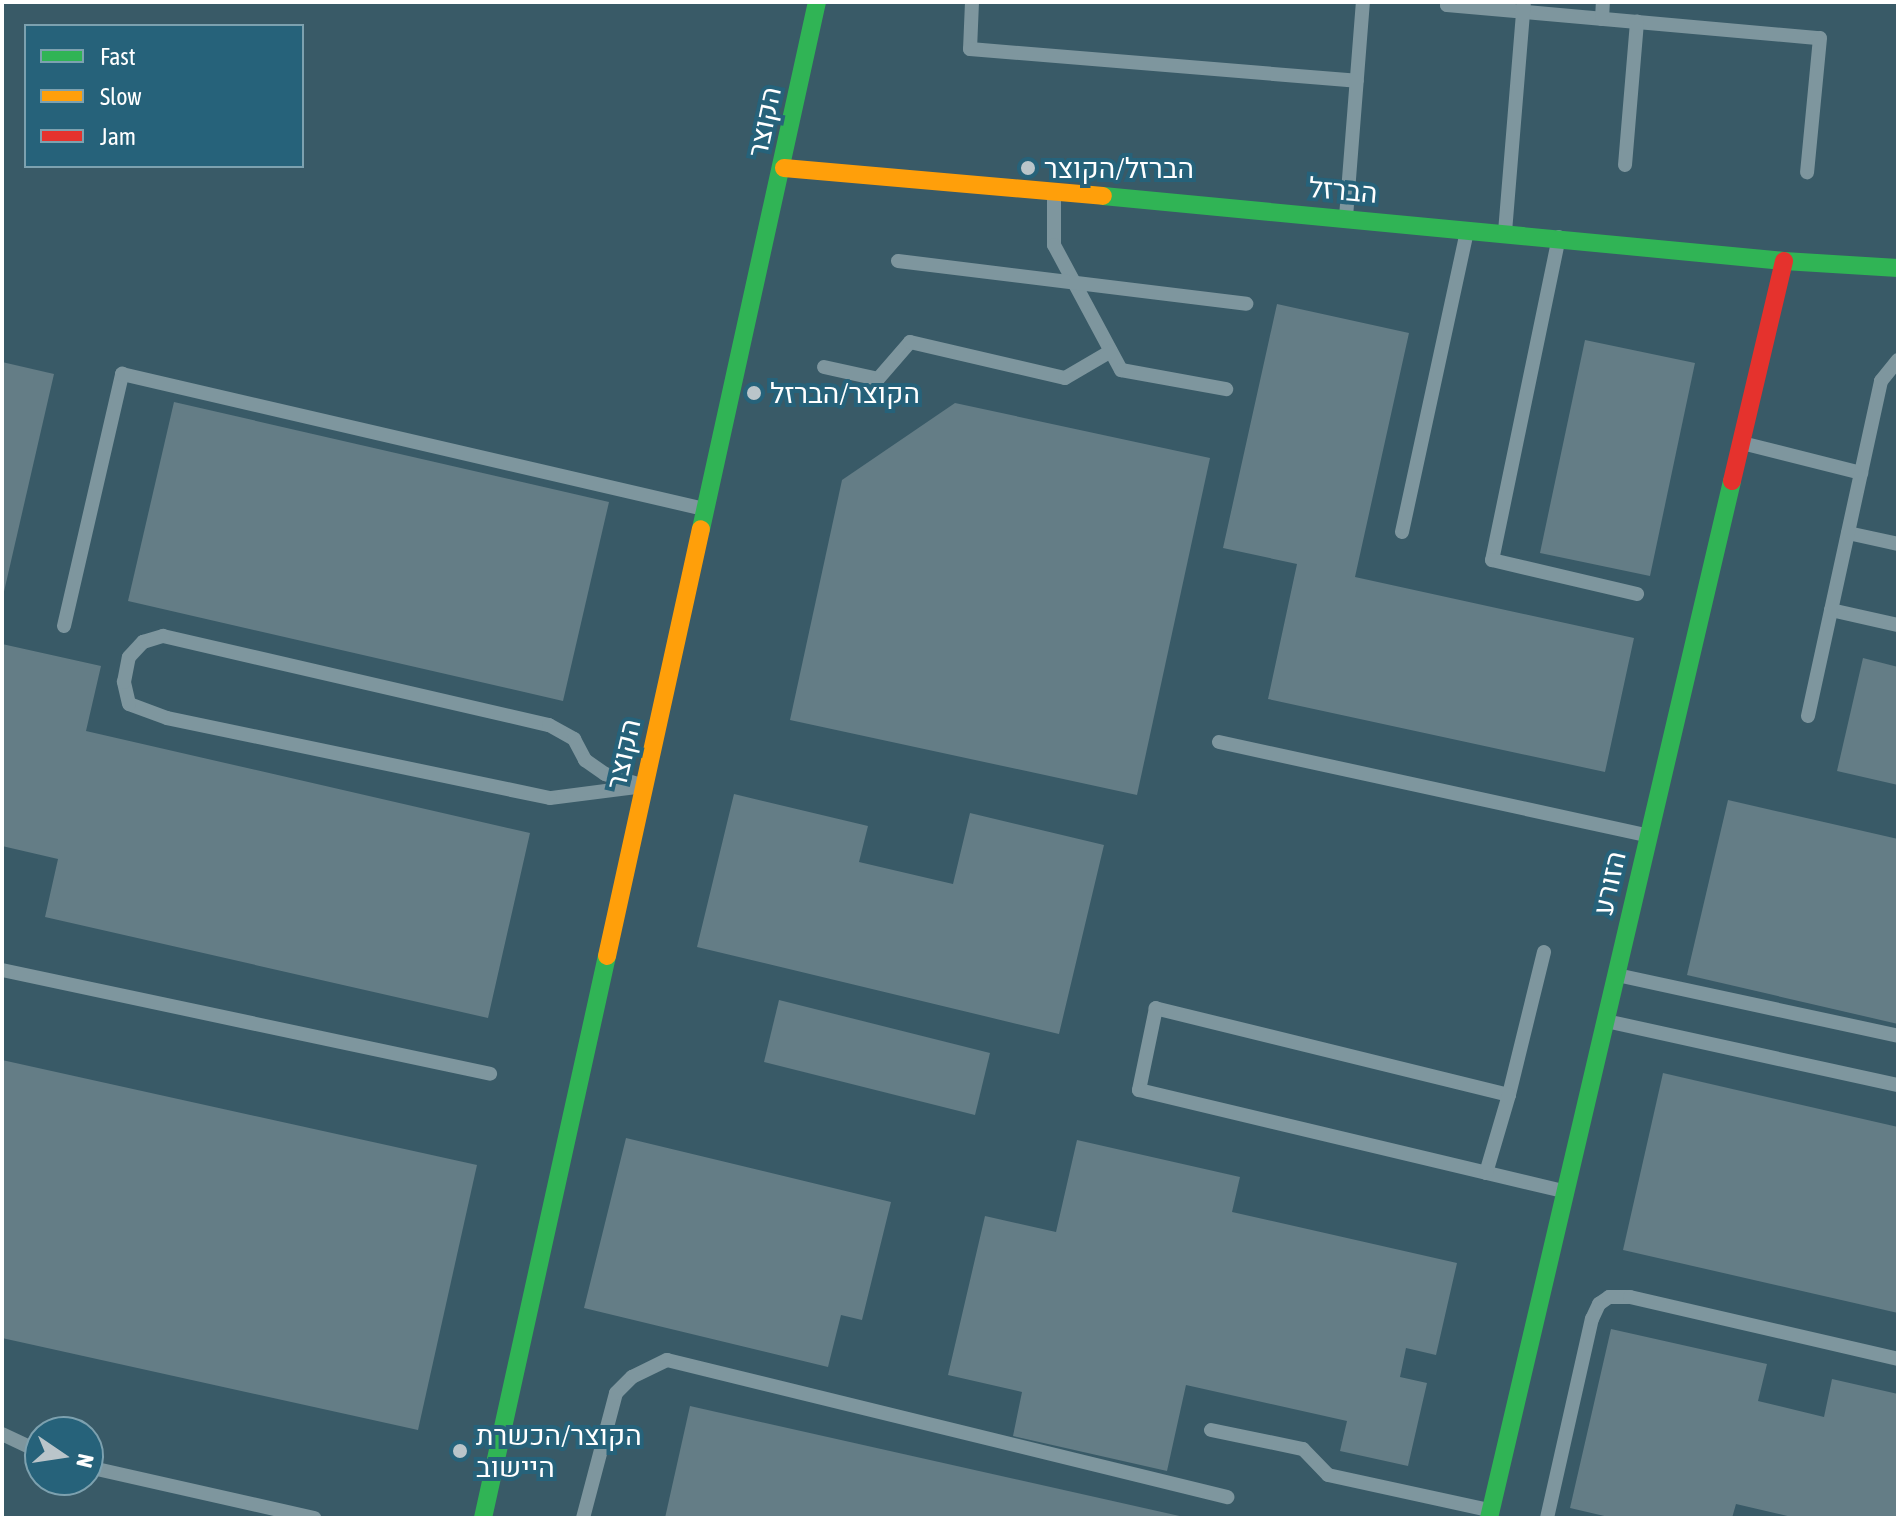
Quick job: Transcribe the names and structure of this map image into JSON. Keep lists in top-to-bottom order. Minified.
{"streets":{"street":["הקוצר","הברזל","הזורע"]},"crossings":[["הקוצר","הברזל"],["הברזל","הזורע"]],"places":["הברזל/הקוצר","הקוצר/הברזל","הקוצר/הכשרת היישוב"],"legend":["Fast","Slow","Jam"],"north":"right"}
